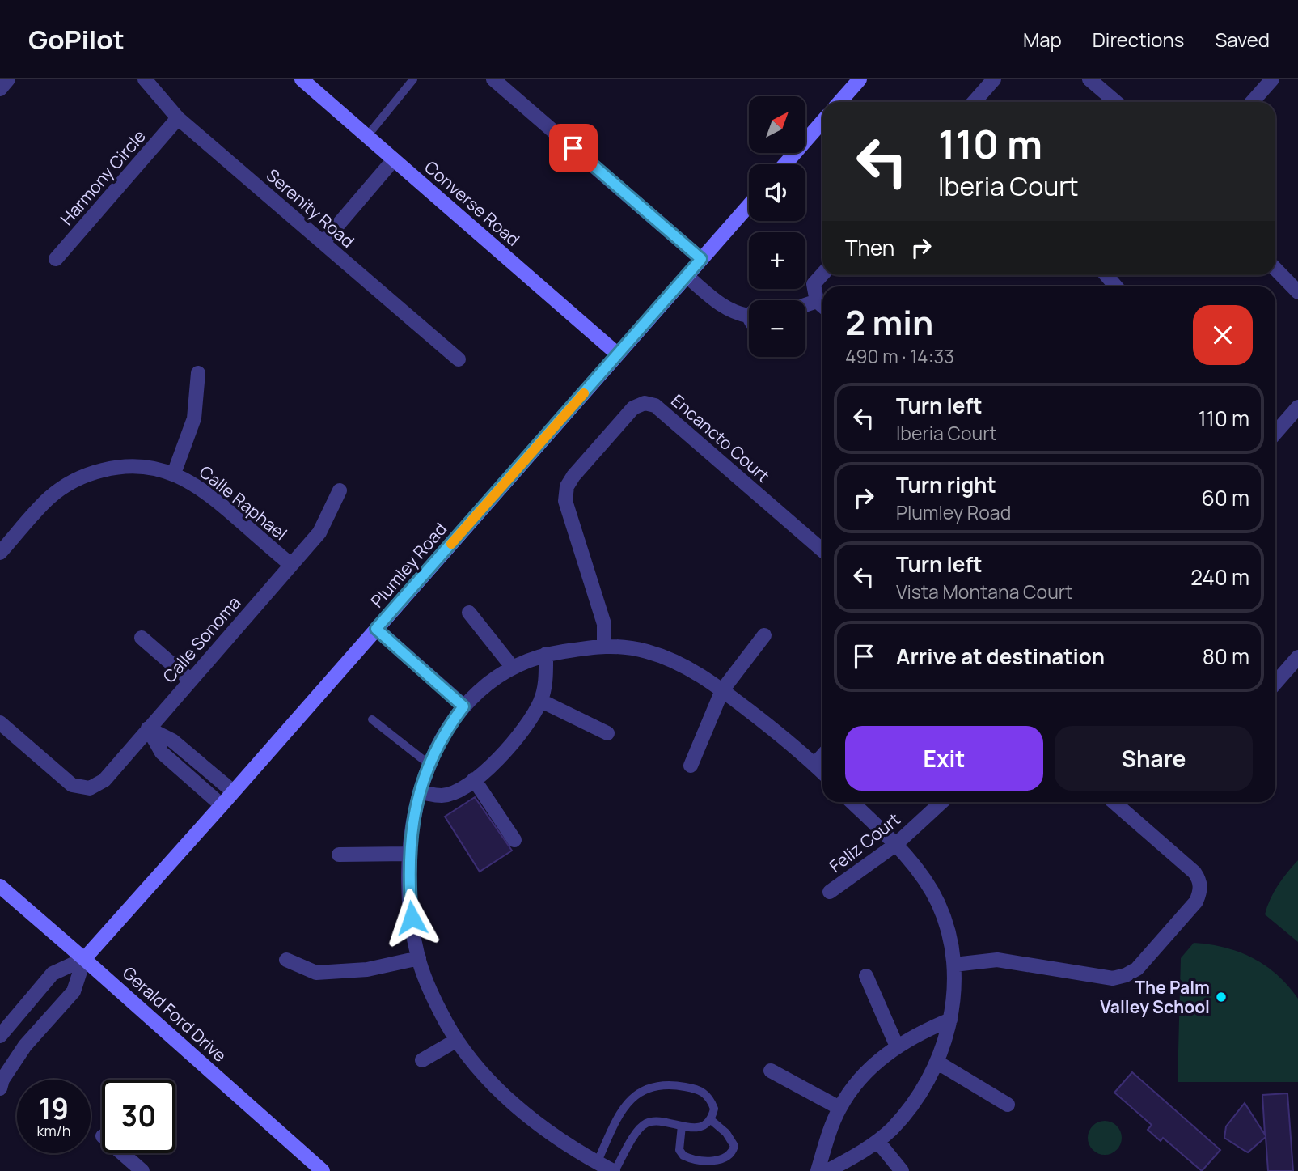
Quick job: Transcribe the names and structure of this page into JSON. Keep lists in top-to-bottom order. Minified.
{"streets":{"street":["Harmony Circle","Converse Road","Serenity Road","Encancto Court","Calle Raphael","Plumley Road","Calle Sonoma","Feliz Court","Gerald Ford Drive"]},"crossings":[["Harmony Circle","Serenity Road"],["Converse Road","Plumley Road"],["Calle Raphael","Calle Sonoma"],["Plumley Road","Gerald Ford Drive"]],"places":["The Palm Valley School"],"north":"top right","page":{"header":"GoPilot","nav":["Map","Directions","Saved"],"map_buttons":["+","−"],"turn":["110 m","Iberia Court"],"then":"Then","heading":["2 min","490 m · 14:33"],"list":[{"name":"Turn left","note":"Iberia Court","value":"110 m"},{"name":"Turn right","note":"Plumley Road","value":"60 m"},{"name":"Turn left","note":"Vista Montana Court","value":"240 m"},{"name":"Arrive at destination","value":"80 m"}],"buttons":["Exit","Share"],"speed":"19 km/h","limit":"30"}}
